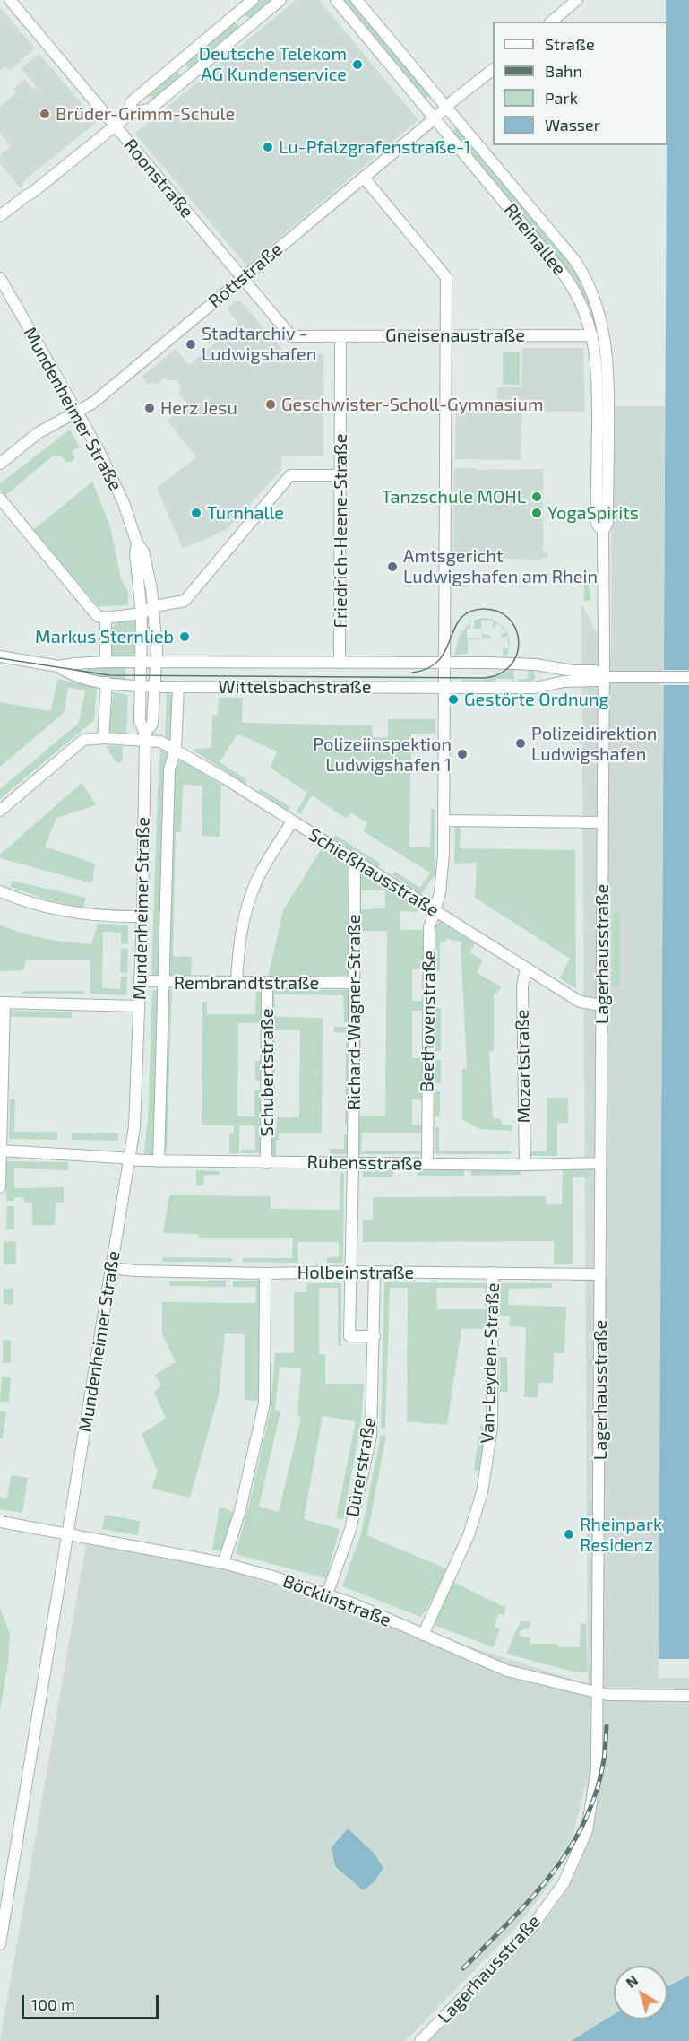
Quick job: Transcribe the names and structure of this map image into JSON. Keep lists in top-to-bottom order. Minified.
{"streets":{"street":["Roonstraße","Rheinallee","Rottstraße","Gneisenaustraße","Mundenheimer Straße","Friedrich-Heene-Straße","Wittelsbachstraße","Schießhausstraße","Lagerhausstraße","Rembrandtstraße","Richard-Wagner-Straße","Beethovenstraße","Mozartstraße","Schubertstraße","Rubensstraße","Holbeinstraße","Van-Leyden-Straße","Dürerstraße","Böcklinstraße"]},"crossings":[["Roonstraße","Rottstraße"],["Roonstraße","Gneisenaustraße"],["Rheinallee","Rottstraße"],["Rheinallee","Gneisenaustraße"],["Rheinallee","Wittelsbachstraße"],["Rheinallee","Lagerhausstraße"],["Rottstraße","Mundenheimer Straße"],["Rottstraße","Beethovenstraße"],["Gneisenaustraße","Friedrich-Heene-Straße"],["Gneisenaustraße","Beethovenstraße"],["Mundenheimer Straße","Wittelsbachstraße"],["Mundenheimer Straße","Schießhausstraße"],["Mundenheimer Straße","Rembrandtstraße"],["Mundenheimer Straße","Rubensstraße"],["Mundenheimer Straße","Holbeinstraße"],["Mundenheimer Straße","Böcklinstraße"],["Friedrich-Heene-Straße","Wittelsbachstraße"],["Wittelsbachstraße","Lagerhausstraße"],["Wittelsbachstraße","Beethovenstraße"],["Schießhausstraße","Lagerhausstraße"],["Schießhausstraße","Richard-Wagner-Straße"],["Schießhausstraße","Beethovenstraße"],["Schießhausstraße","Mozartstraße"],["Lagerhausstraße","Rubensstraße"],["Lagerhausstraße","Holbeinstraße"],["Lagerhausstraße","Böcklinstraße"],["Rembrandtstraße","Richard-Wagner-Straße"],["Rembrandtstraße","Schubertstraße"],["Richard-Wagner-Straße","Rubensstraße"],["Beethovenstraße","Rubensstraße"],["Mozartstraße","Rubensstraße"],["Schubertstraße","Rubensstraße"],["Holbeinstraße","Van-Leyden-Straße"],["Holbeinstraße","Dürerstraße"],["Van-Leyden-Straße","Böcklinstraße"],["Dürerstraße","Böcklinstraße"]],"places":["Deutsche Telekom AG Kundenservice","Brüder-Grimm-Schule","Lu-Pfalzgrafenstraße-1","Stadtarchiv - Ludwigshafen","Geschwister-Scholl-Gymnasium","Herz Jesu","Tanzschule MOHL","Turnhalle","YogaSpirits","Amtsgericht Ludwigshafen am Rhein","Markus Sternlieb","Gestörte Ordnung","Polizeidirektion Ludwigshafen","Polizeiinspektion Ludwigshafen 1","Rheinpark Residenz"],"legend":["Straße","Bahn","Park","Wasser"],"scale_bar":"100 m","north":"top left"}
